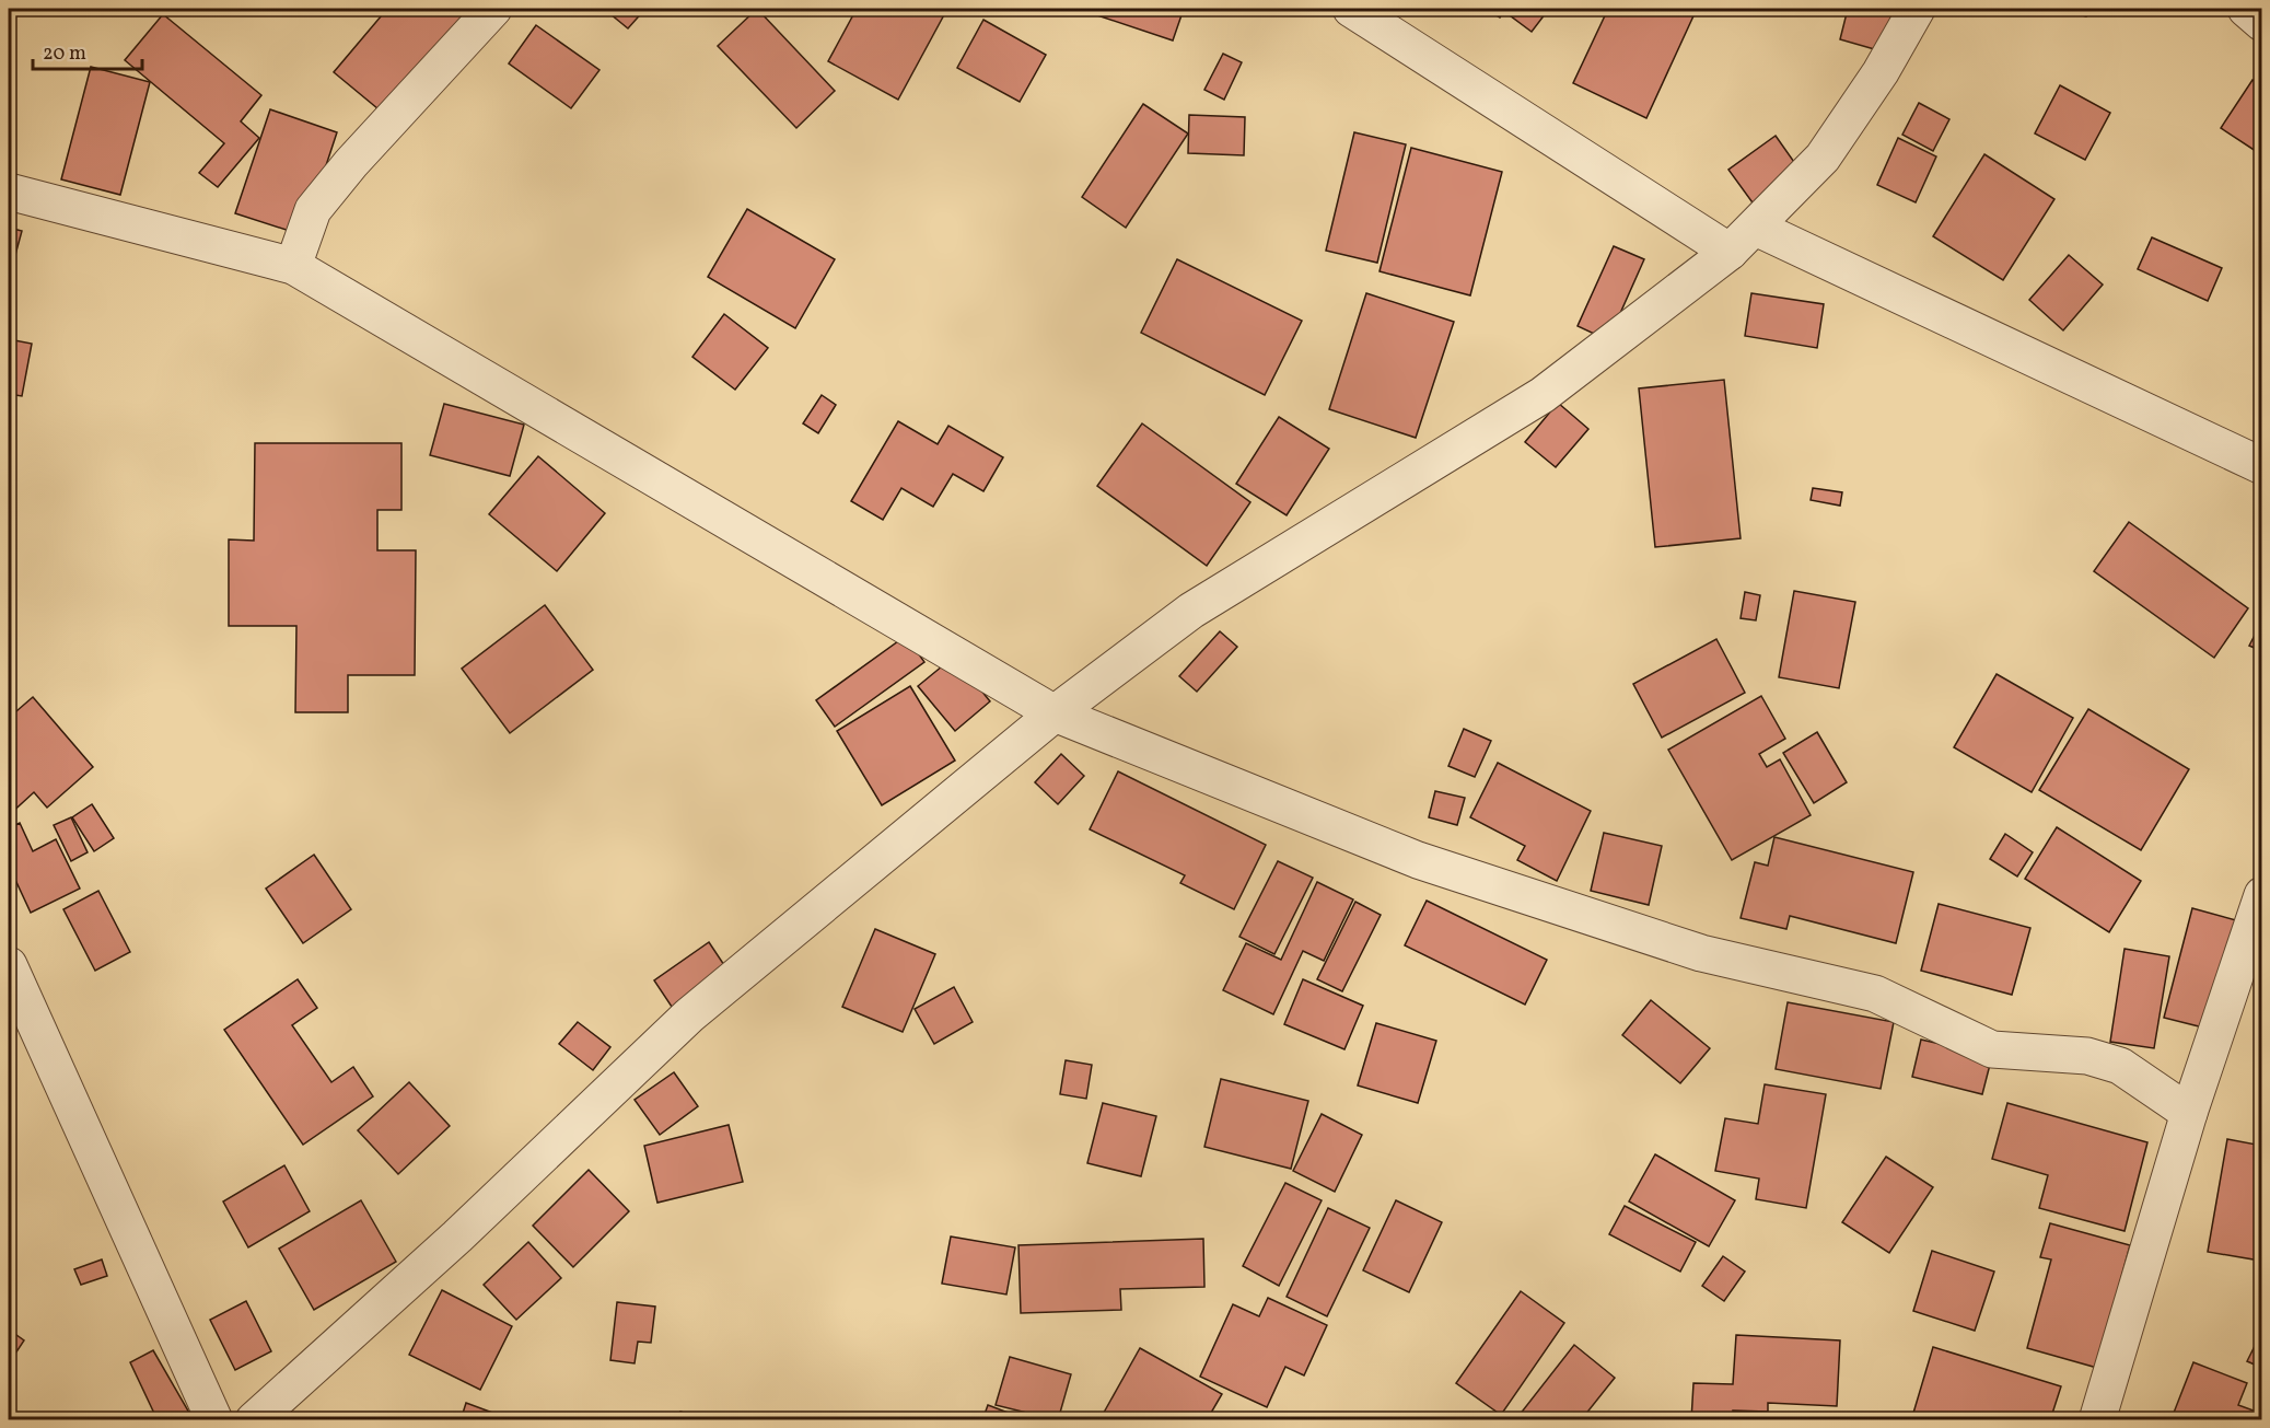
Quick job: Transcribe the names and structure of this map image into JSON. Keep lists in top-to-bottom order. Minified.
{"scale_bar":"20 m"}
